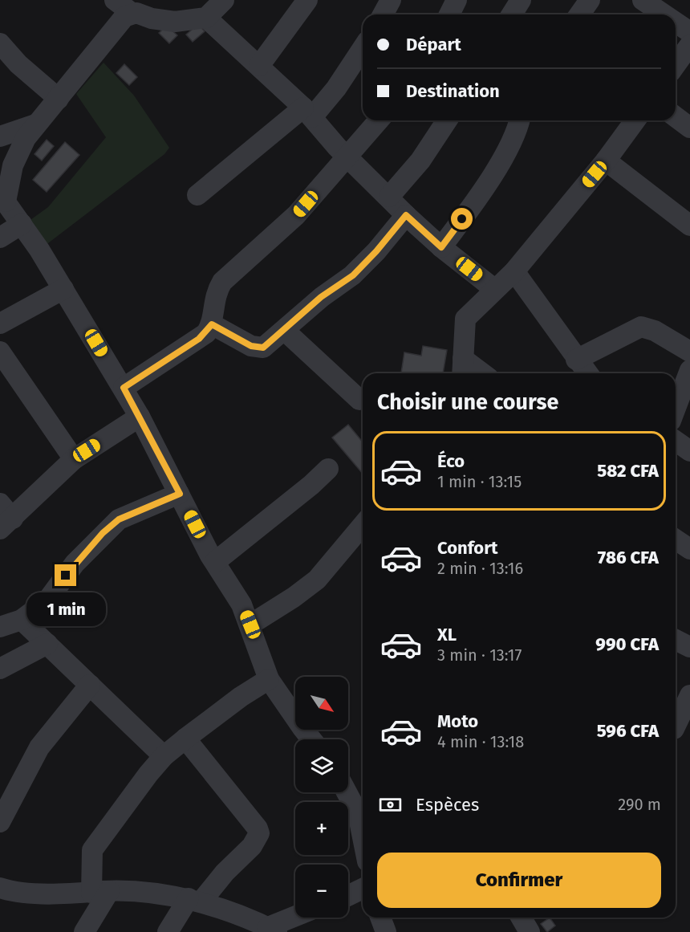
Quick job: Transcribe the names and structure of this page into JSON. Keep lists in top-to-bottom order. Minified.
{"north":"bottom right","page":{"banner":["Départ","Destination"],"heading":"Choisir une course","list":[{"name":"Éco","note":"1 min · 13:15","value":"582 CFA"},{"name":"Confort","note":"2 min · 13:16","value":"786 CFA"},{"name":"XL","note":"3 min · 13:17","value":"990 CFA"},{"name":"Moto","note":"4 min · 13:18","value":"596 CFA"}],"bubble":"1 min","map_buttons":["+","−"],"pay":["Espèces","290 m"],"buttons":"Confirmer"}}
